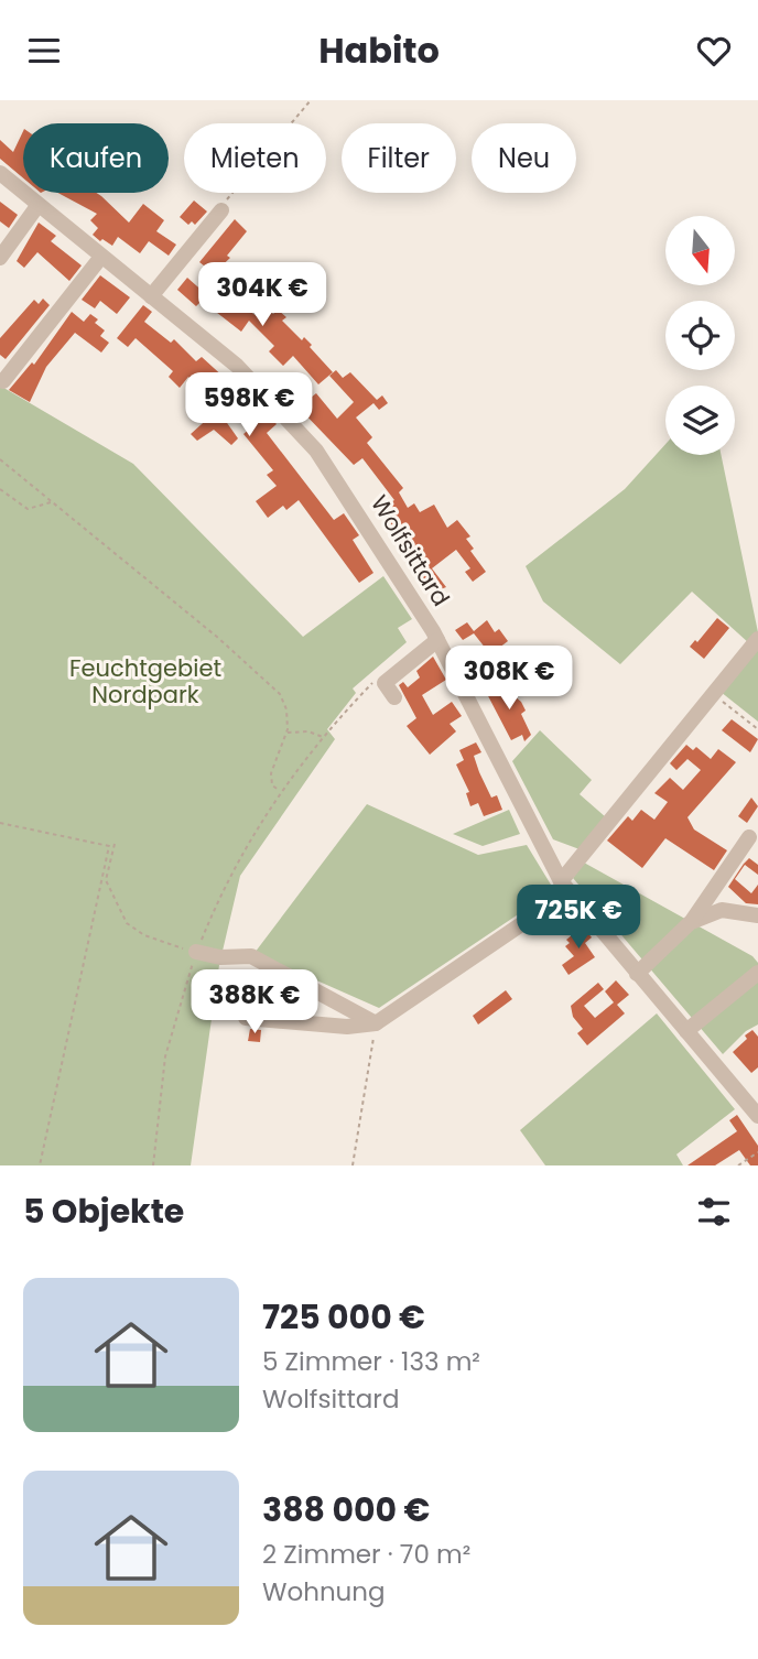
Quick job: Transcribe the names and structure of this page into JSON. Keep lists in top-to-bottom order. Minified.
{"streets":{"street":["Wolfsittard"]},"parks":["Feuchtgebiet Nordpark"],"north":"bottom","page":{"header":"Habito","chip":["Kaufen","Mieten","Filter","Neu"],"price":["304K €","598K €","308K €","725K €","388K €"],"heading":"5 Objekte","list":[{"name":"725 000 €","note":"5 Zimmer · 133 m² · Wolfsittard"},{"name":"388 000 €","note":"2 Zimmer · 70 m² · Wohnung"}]}}
